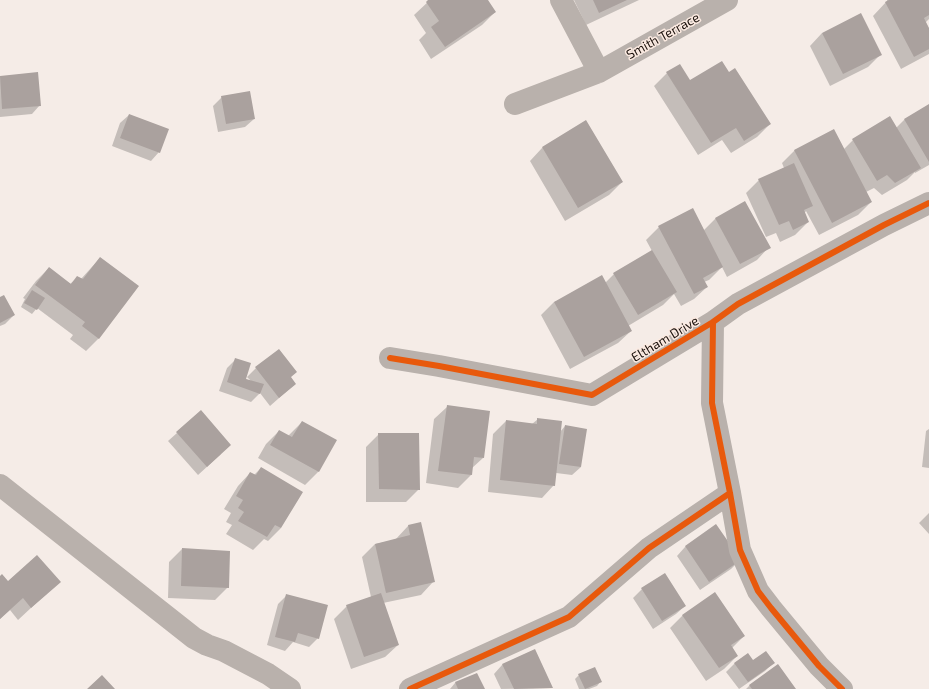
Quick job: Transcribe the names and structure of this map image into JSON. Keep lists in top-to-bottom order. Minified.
{"streets":{"street":["Smith Terrace","Eltham Drive"]}}
